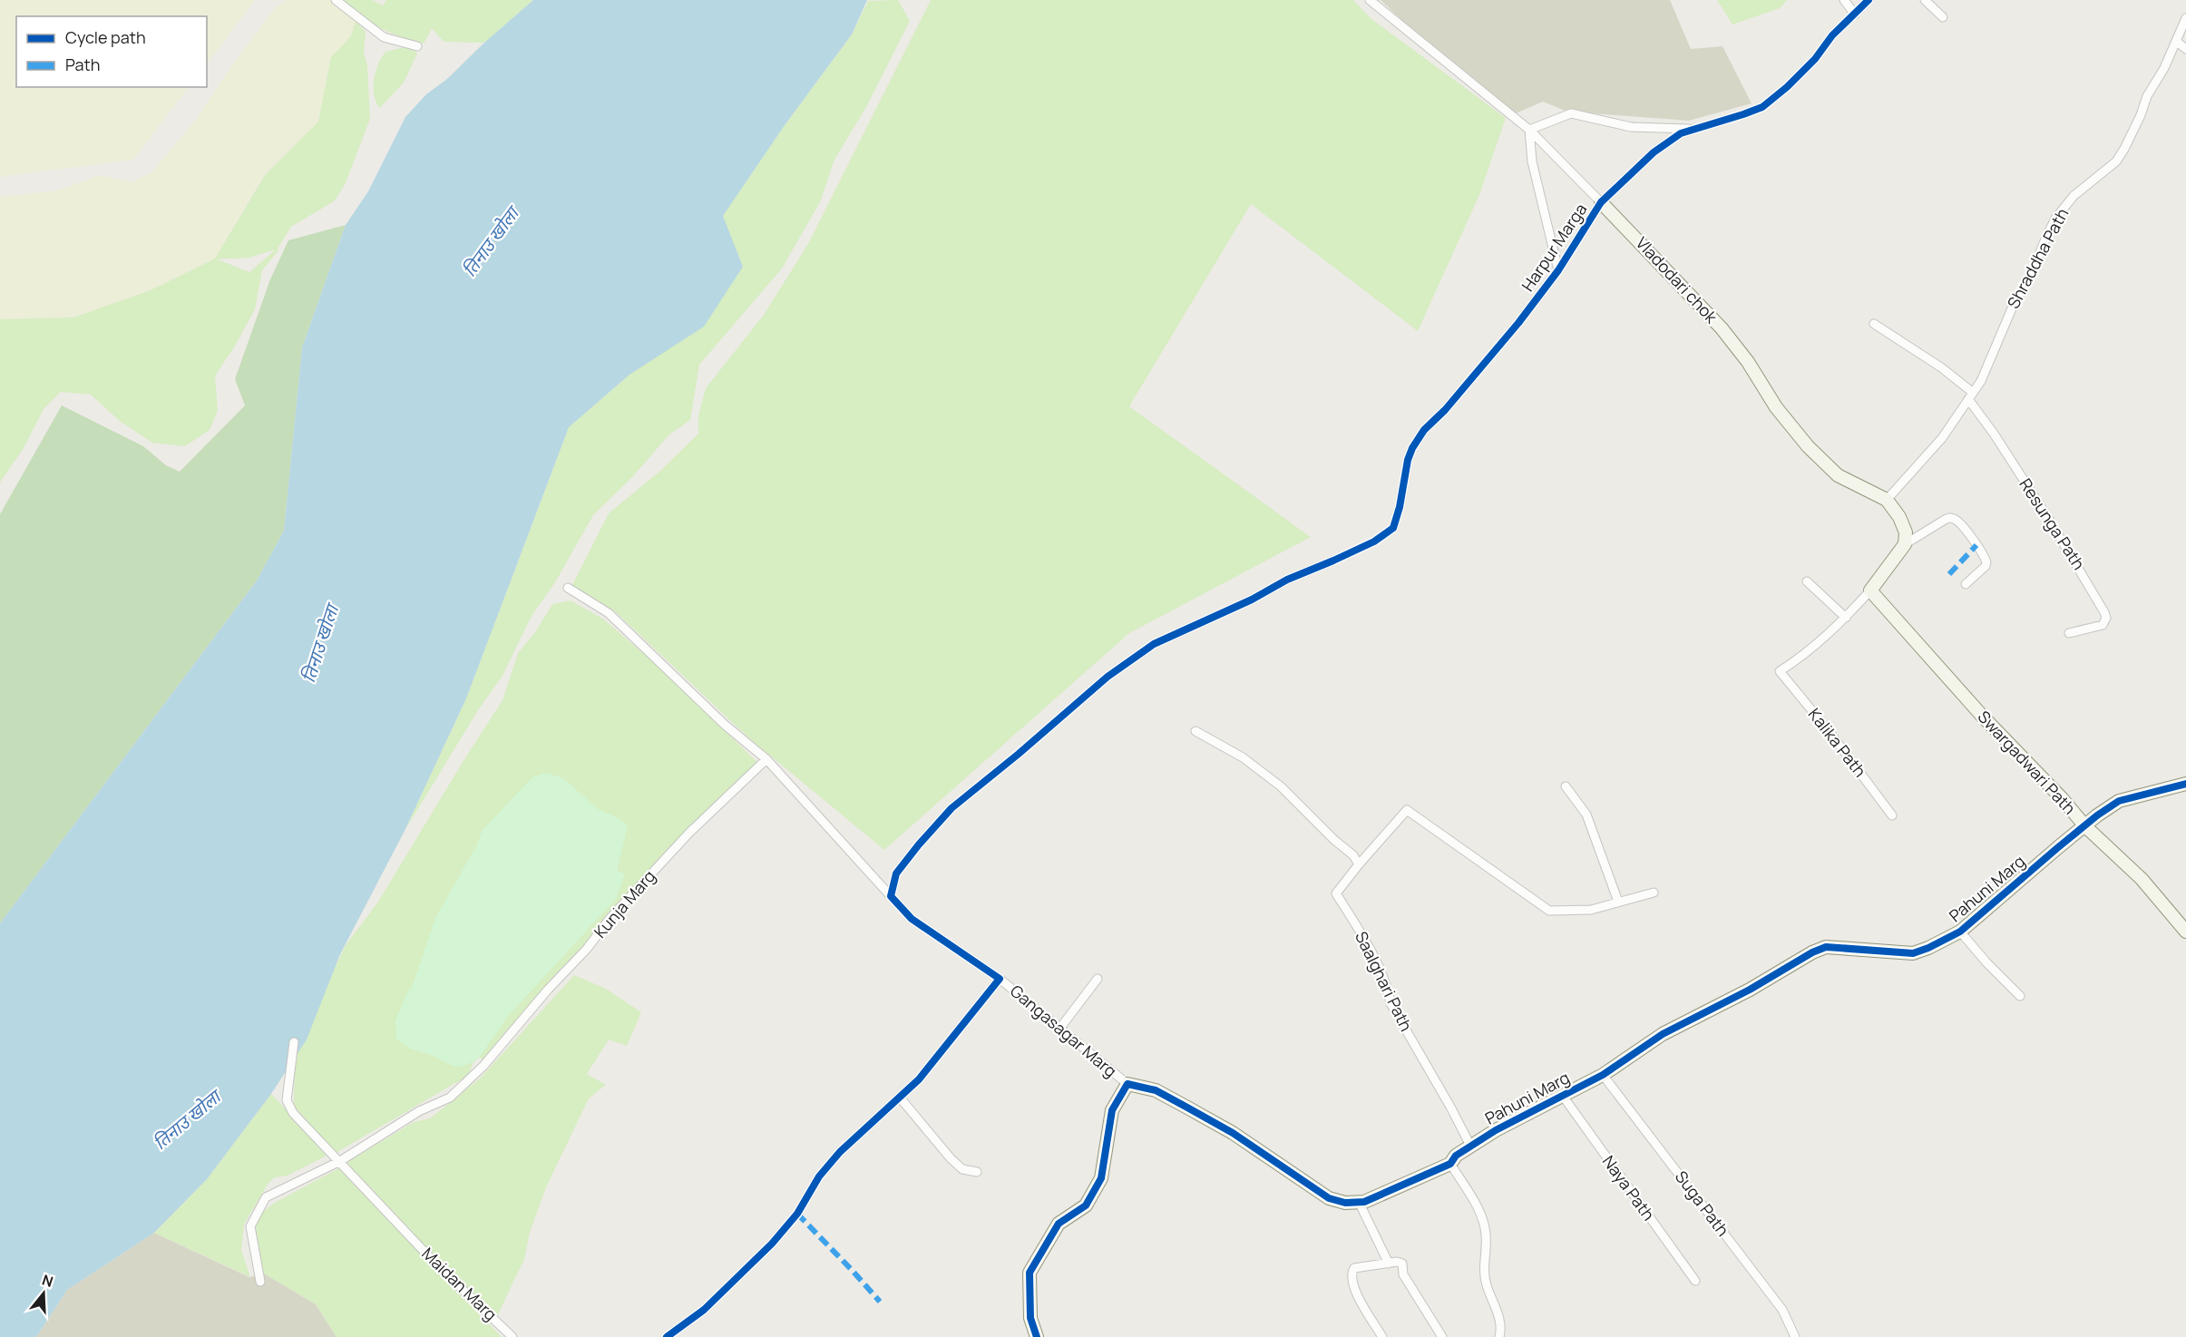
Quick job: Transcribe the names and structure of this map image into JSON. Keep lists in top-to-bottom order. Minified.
{"streets":{"street":["Harpur Marga","Shraddha Path","Vladodari chok","Resunga Path","Kalika Path","Swargadwari Path","Pahuni Marg","Kunja Marg","Saalghari Path","Gangasagar Marg","Naya Path","Suga Path","Maidan Marg"]},"crossings":[["Harpur Marga","Vladodari chok"],["Harpur Marga","Gangasagar Marg"],["Shraddha Path","Vladodari chok"],["Shraddha Path","Resunga Path"],["Swargadwari Path","Pahuni Marg"],["Pahuni Marg","Saalghari Path"],["Pahuni Marg","Gangasagar Marg"],["Pahuni Marg","Naya Path"],["Pahuni Marg","Suga Path"],["Kunja Marg","Maidan Marg"]],"water":["तिनाउ खोला"],"legend":["Cycle path","Path"],"north":"top"}
